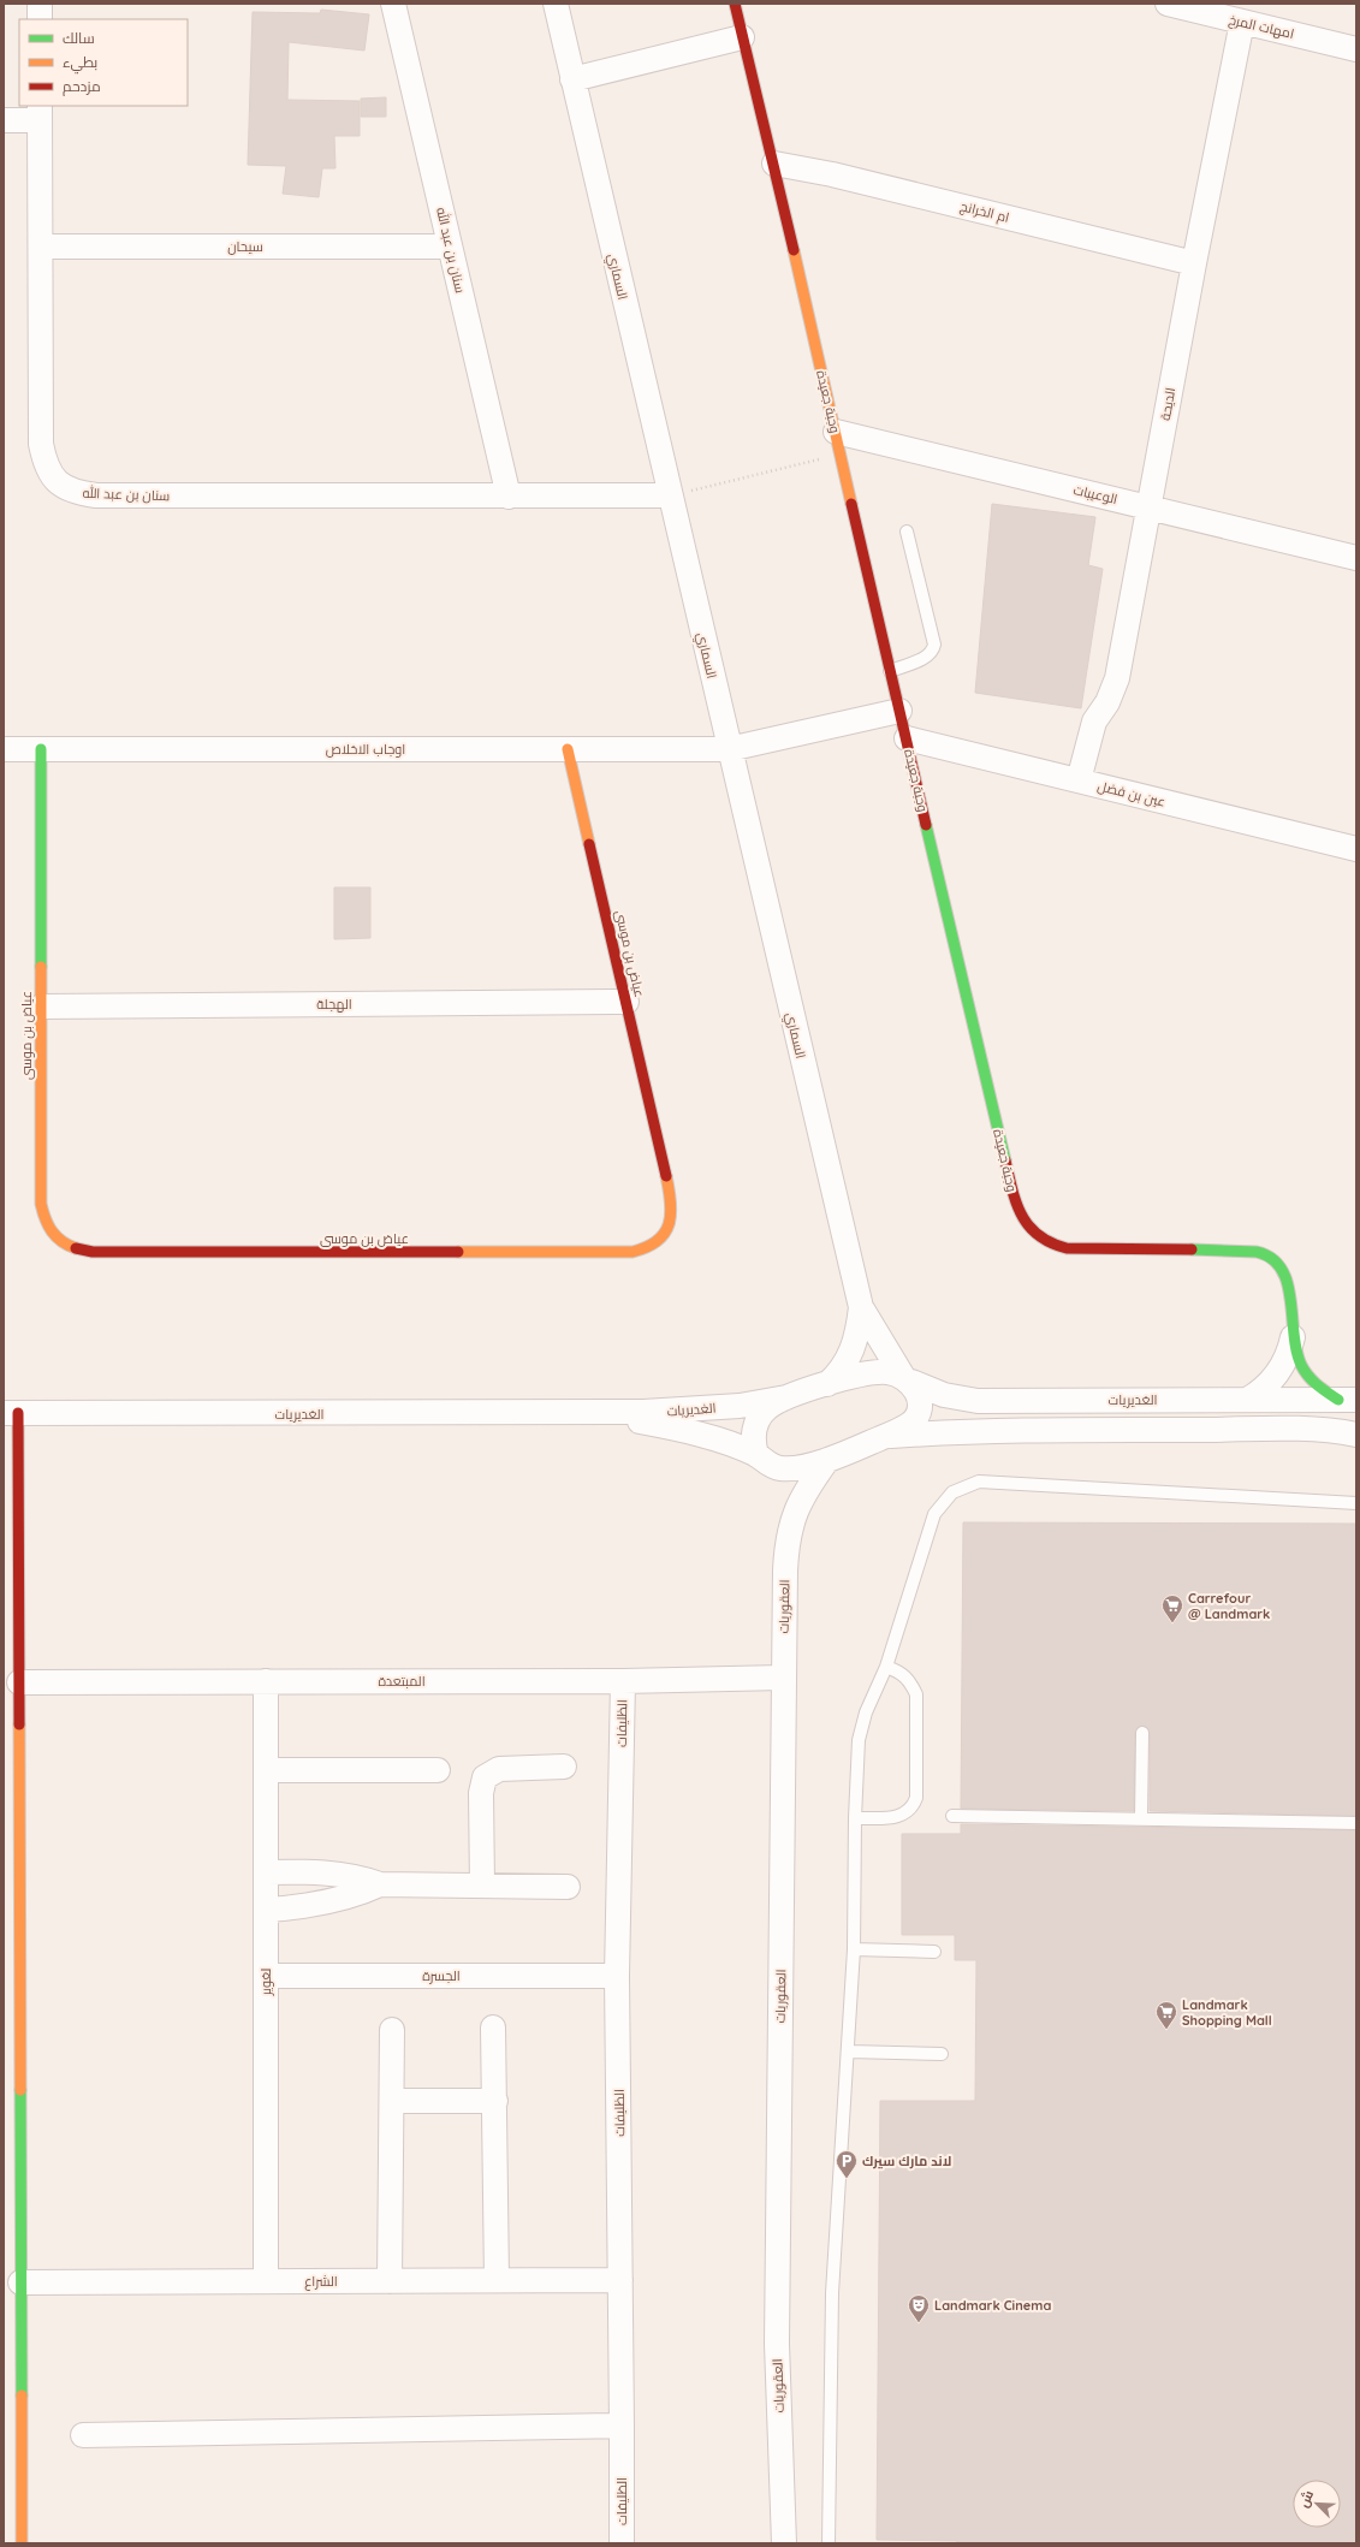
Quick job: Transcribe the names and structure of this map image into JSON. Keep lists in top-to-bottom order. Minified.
{"streets":{"street":["امهات المرخ","ام الخرانج","سيحان","سنان بن عبد الله","السماري","وجبة جعيدة","الديحة","الوعيبات","اوجاب الاخلاص","عين بن فضل","عياض بن موسى","الهجلة","الغديريات","العقوريات","المبتعدة","الظليفات","الجسرة","لغوير","الشراع"]},"crossings":[["امهات المرخ","الديحة"],["ام الخرانج","وجبة جعيدة"],["ام الخرانج","الديحة"],["سيحان","سنان بن عبد الله"],["سنان بن عبد الله","السماري"],["السماري","اوجاب الاخلاص"],["السماري","الغديريات"],["وجبة جعيدة","الوعيبات"],["وجبة جعيدة","اوجاب الاخلاص"],["وجبة جعيدة","عين بن فضل"],["وجبة جعيدة","الغديريات"],["الديحة","الوعيبات"],["الديحة","عين بن فضل"],["اوجاب الاخلاص","عياض بن موسى"],["عياض بن موسى","الهجلة"],["الغديريات","العقوريات"],["العقوريات","المبتعدة"],["المبتعدة","الظليفات"],["المبتعدة","لغوير"],["الظليفات","الجسرة"],["الظليفات","الشراع"],["الجسرة","لغوير"],["لغوير","الشراع"]],"places":{"supermarket":["Carrefour @ Landmark","Landmark Shopping Mall"],"parking":["لاند مارك سيرك"],"theatre":["Landmark Cinema"]},"legend":["سالك","بطيء","مزدحم"],"north":"top left"}
